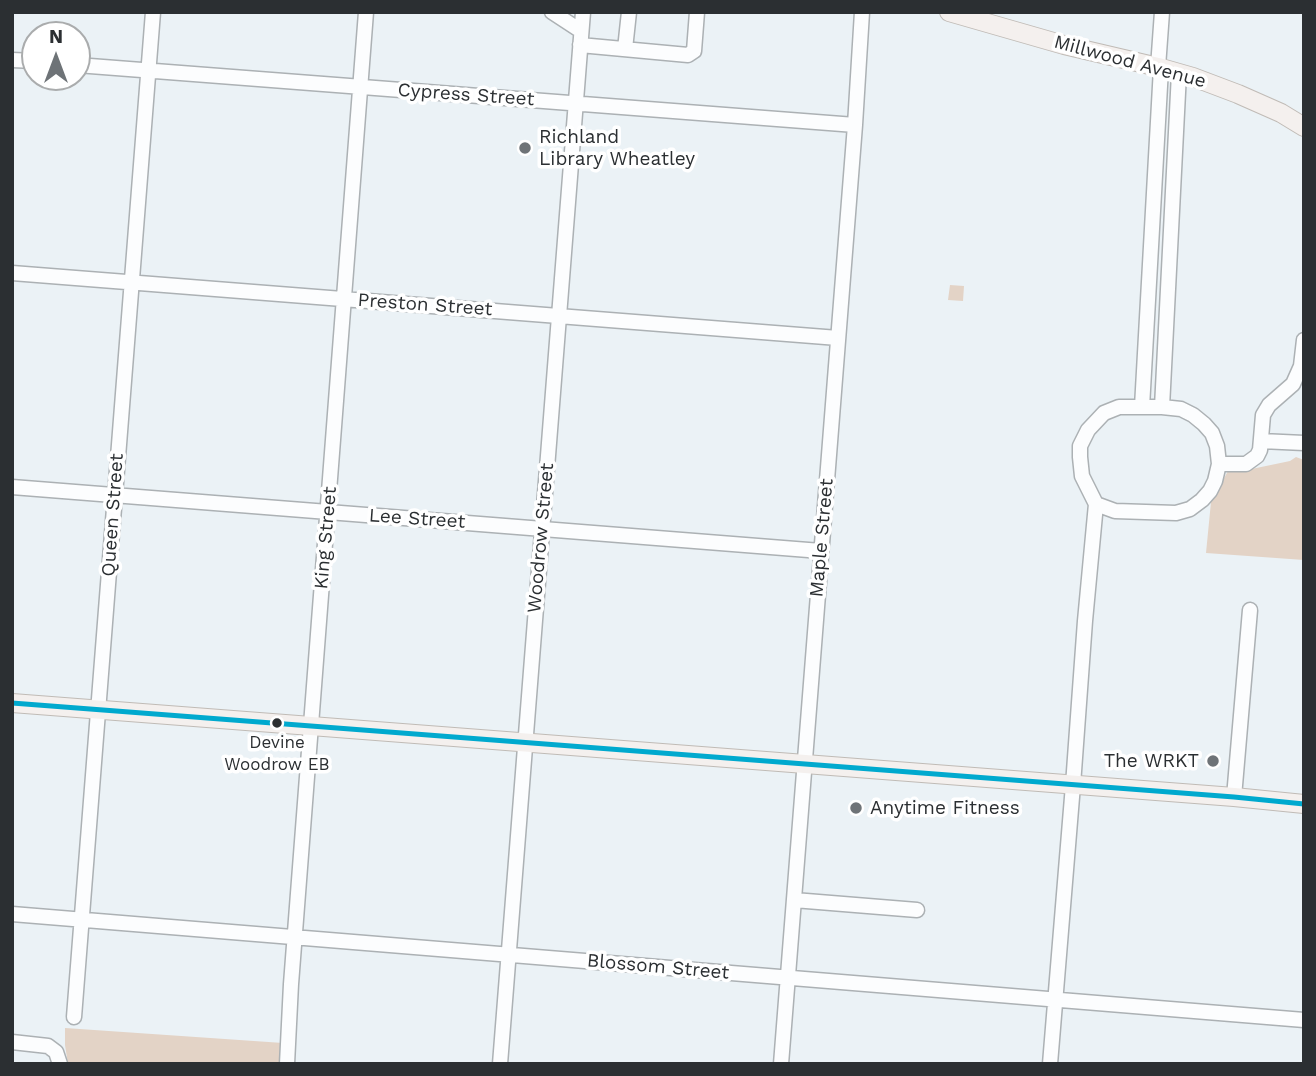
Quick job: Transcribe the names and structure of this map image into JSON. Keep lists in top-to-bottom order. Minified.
{"streets":{"main road":["Millwood Avenue"],"street":["Cypress Street","Preston Street","Queen Street","Lee Street","King Street","Woodrow Street","Maple Street","Blossom Street"]},"crossings":[["Cypress Street","Queen Street"],["Cypress Street","King Street"],["Cypress Street","Woodrow Street"],["Cypress Street","Maple Street"],["Preston Street","Queen Street"],["Preston Street","King Street"],["Preston Street","Woodrow Street"],["Preston Street","Maple Street"],["Queen Street","Lee Street"],["Queen Street","Blossom Street"],["Lee Street","King Street"],["Lee Street","Woodrow Street"],["Lee Street","Maple Street"],["King Street","Blossom Street"],["Woodrow Street","Blossom Street"],["Maple Street","Blossom Street"]],"places":["Richland Library Wheatley","Devine Woodrow EB","The WRKT","Anytime Fitness"],"north":"top"}
